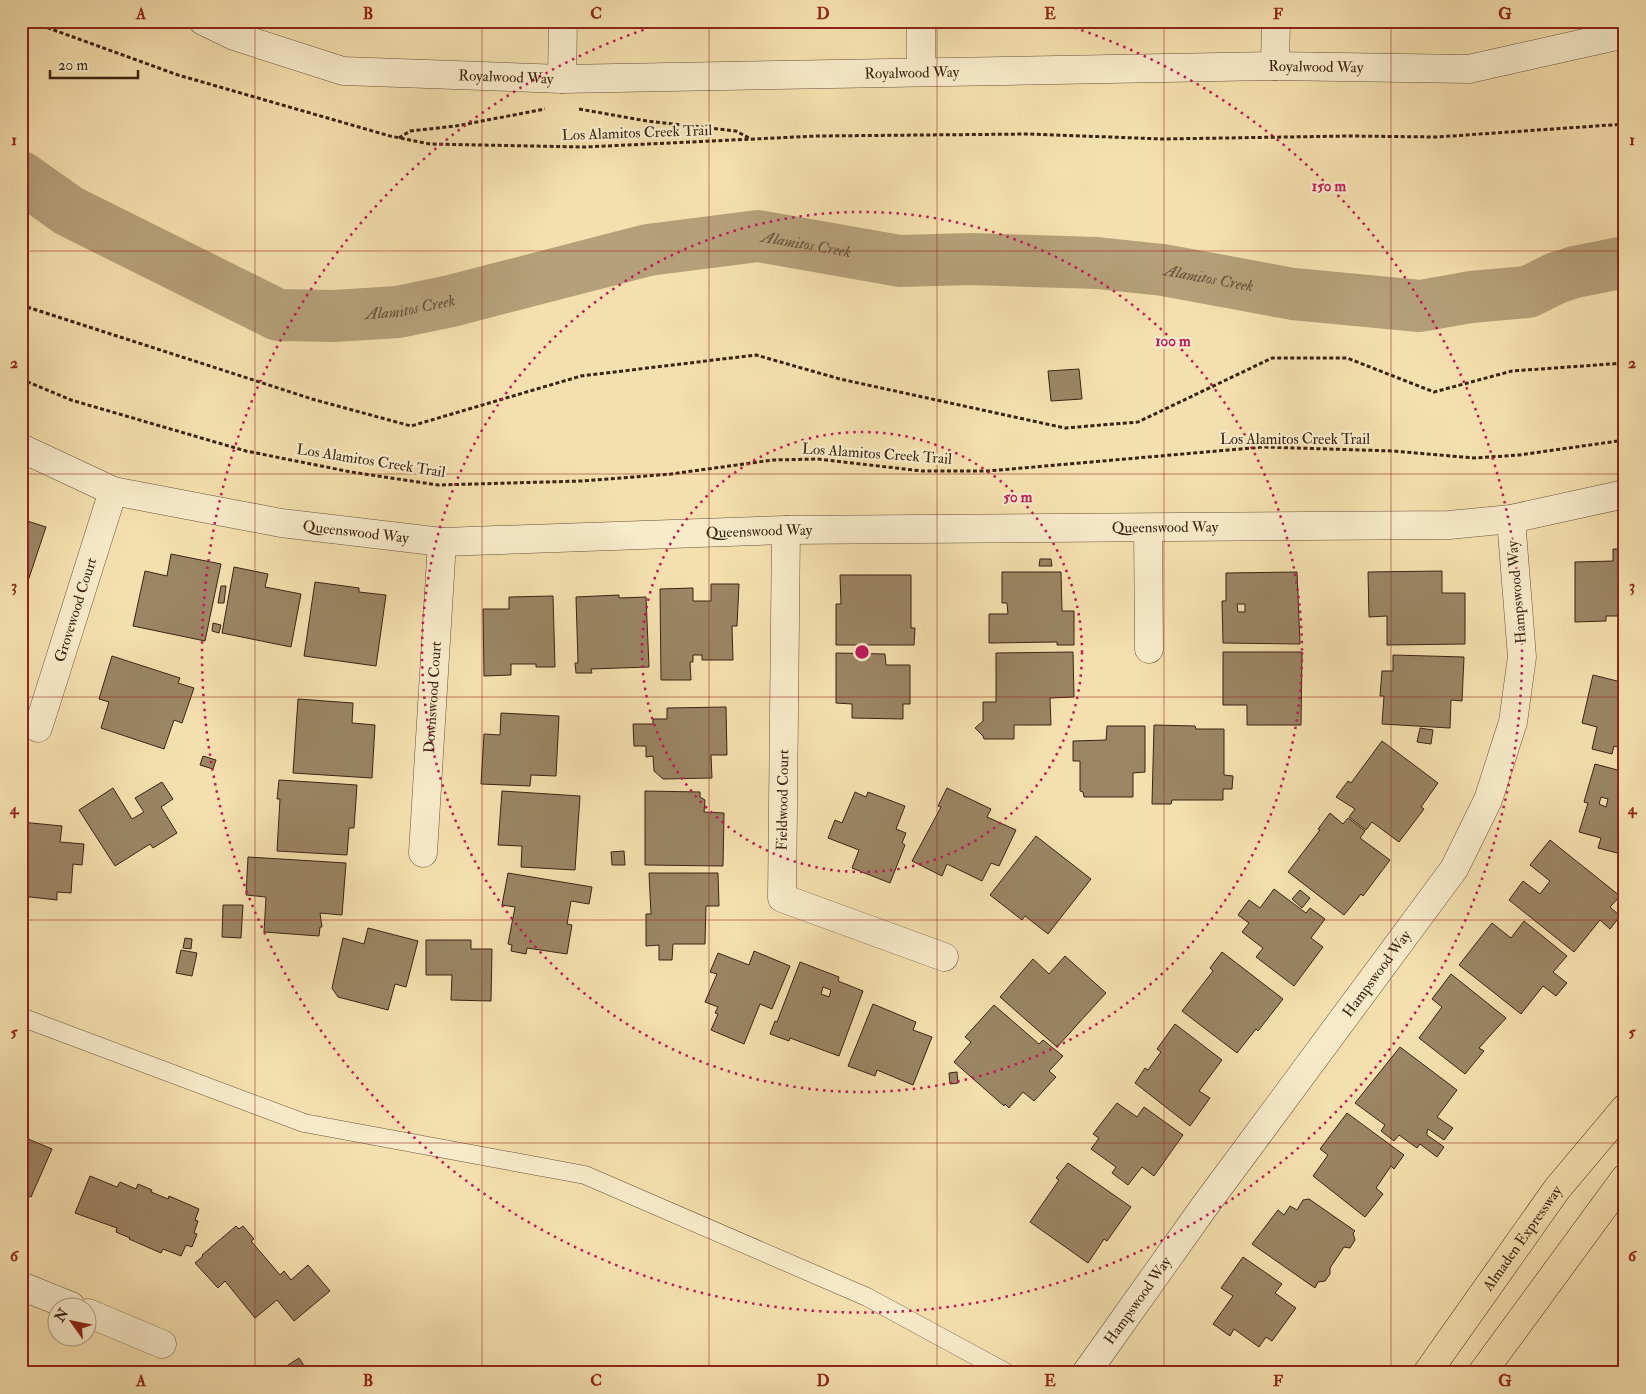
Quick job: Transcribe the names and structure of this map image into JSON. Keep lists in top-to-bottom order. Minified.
{"streets":{"main road":["Almaden Expressway"],"street":["Royalwood Way","Queenswood Way","Hampswood Way","Grovewood Court","Downswood Court","Fieldwood Court"],"path":["Los Alamitos Creek Trail"]},"crossings":[["Queenswood Way","Hampswood Way"],["Queenswood Way","Grovewood Court"],["Queenswood Way","Downswood Court"],["Queenswood Way","Fieldwood Court"]],"water":["Alamitos Creek"],"scale_bar":"20 m","north":"top left","grid":{"columns":["A","B","C","D","E","F","G"],"rows":["1","2","3","4","5","6"]},"rings":["150 m","100 m","50 m"]}
